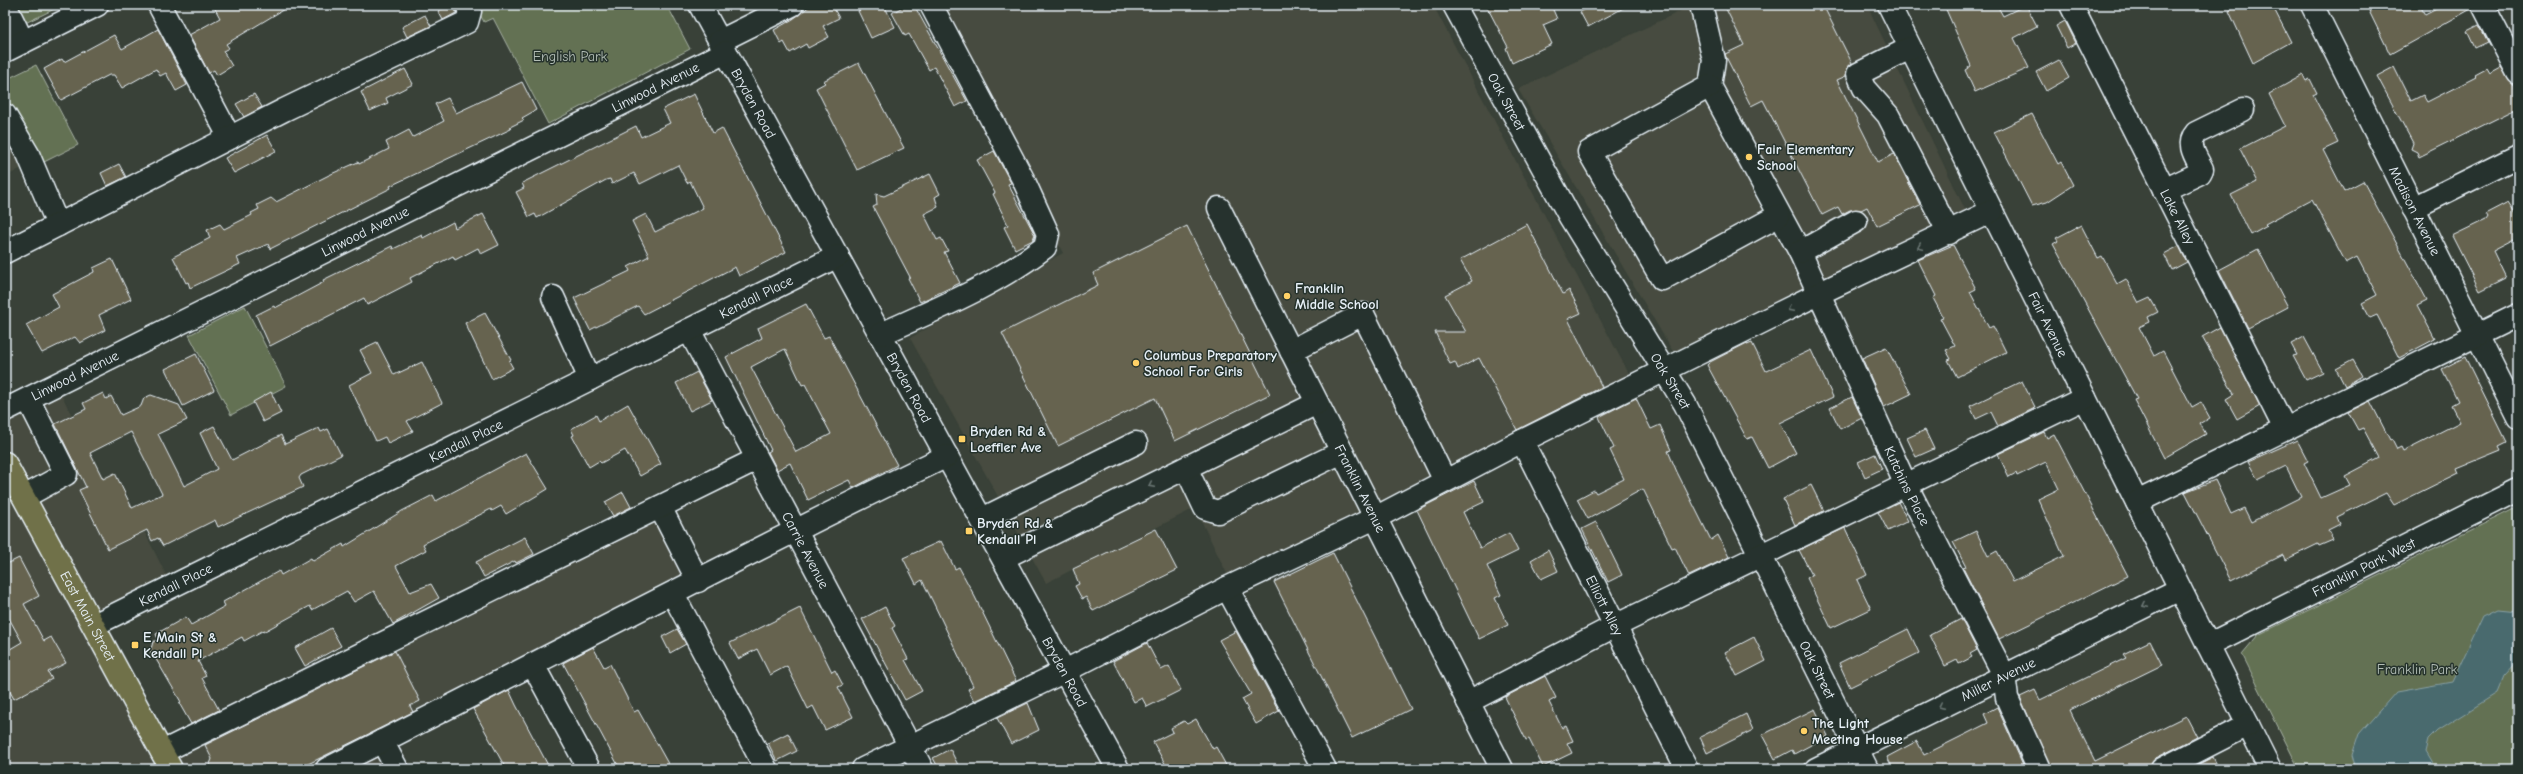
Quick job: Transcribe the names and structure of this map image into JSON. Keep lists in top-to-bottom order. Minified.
{"streets":{"main road":["East Main Street"],"street":["Linwood Avenue","Bryden Road","Oak Street","Madison Avenue","Lake Alley","Kendall Place","Fair Avenue","Kutchins Place","Franklin Avenue","Carrie Avenue","Franklin Park West","Elliott Alley","Miller Avenue"]},"crossings":[["Linwood Avenue","Bryden Road"],["Bryden Road","Kendall Place"],["Oak Street","Miller Avenue"],["Kendall Place","Carrie Avenue"],["Kendall Place","East Main Street"],["Fair Avenue","Franklin Park West"],["Fair Avenue","Miller Avenue"],["Kutchins Place","Miller Avenue"]],"one_way":["Miller Avenue"],"parks":["English Park","Franklin Park"],"places":{"other":["Fair Elementary School","Franklin Middle School","Columbus Preparatory School For Girls","The Light Meeting House"],"transit":["Bryden Rd & Loeffler Ave","Bryden Rd & Kendall Pl","E Main St & Kendall Pl"]}}
